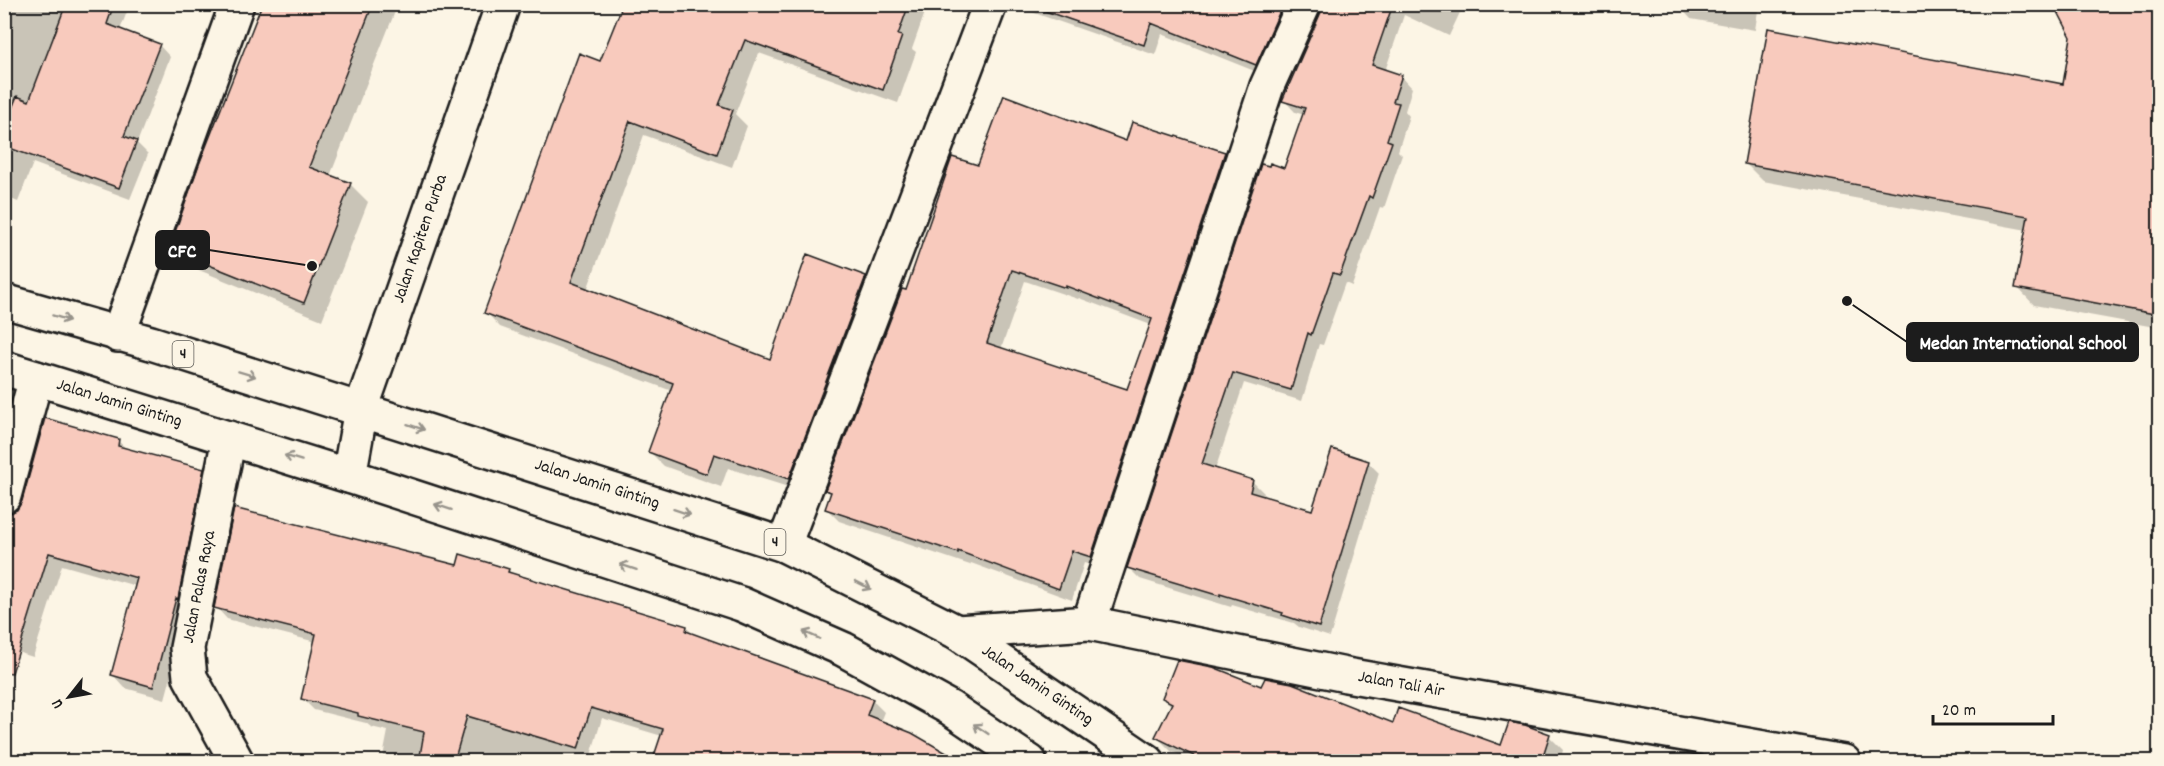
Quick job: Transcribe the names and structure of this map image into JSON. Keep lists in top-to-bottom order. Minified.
{"streets":{"main road":["Jalan Kapiten Purba","4","Jalan Jamin Ginting","Jalan Palas Raya","Jalan Tali Air"]},"crossings":[["Jalan Kapiten Purba","Jalan Jamin Ginting"],["Jalan Jamin Ginting","Jalan Palas Raya"],["Jalan Jamin Ginting","Jalan Tali Air"]],"places":["CFC","Medan International School"],"scale_bar":"20 m","north":"bottom left"}
